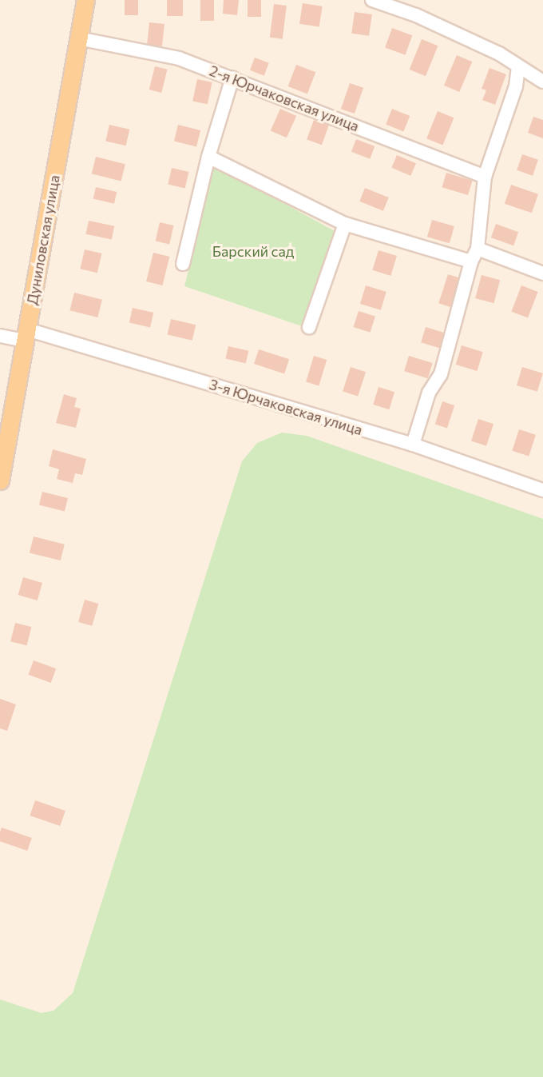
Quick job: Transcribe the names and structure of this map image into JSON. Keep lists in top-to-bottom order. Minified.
{"streets":{"main road":["Дуниловская улица"],"street":["2-я Юрчаковская улица","3-я Юрчаковская улица"]},"crossings":[["2-я Юрчаковская улица","Дуниловская улица"],["Дуниловская улица","3-я Юрчаковская улица"]],"parks":["Барский сад"]}
